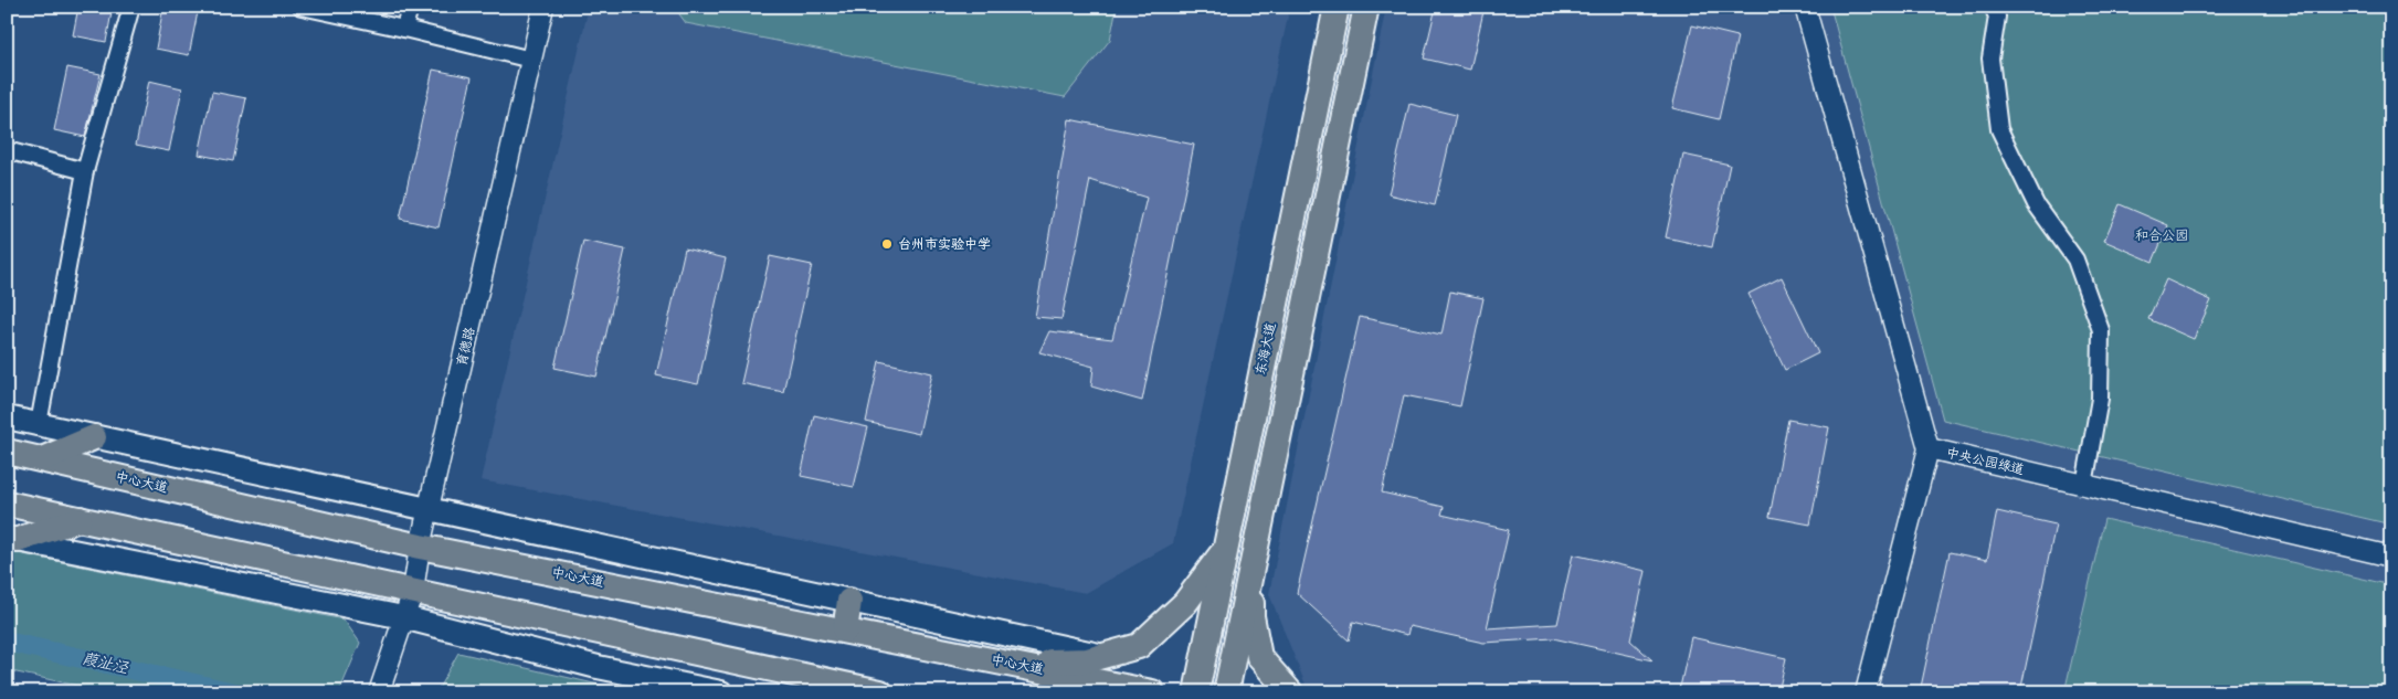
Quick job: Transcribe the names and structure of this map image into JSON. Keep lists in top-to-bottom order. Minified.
{"streets":{"main road":["东海大道","中心大道"],"street":["育德路","中央公园绿道"]},"crossings":[["育德路","中心大道"]],"water":["葭沚泾"],"parks":["和合公园"],"places":["台州市实验中学"]}
